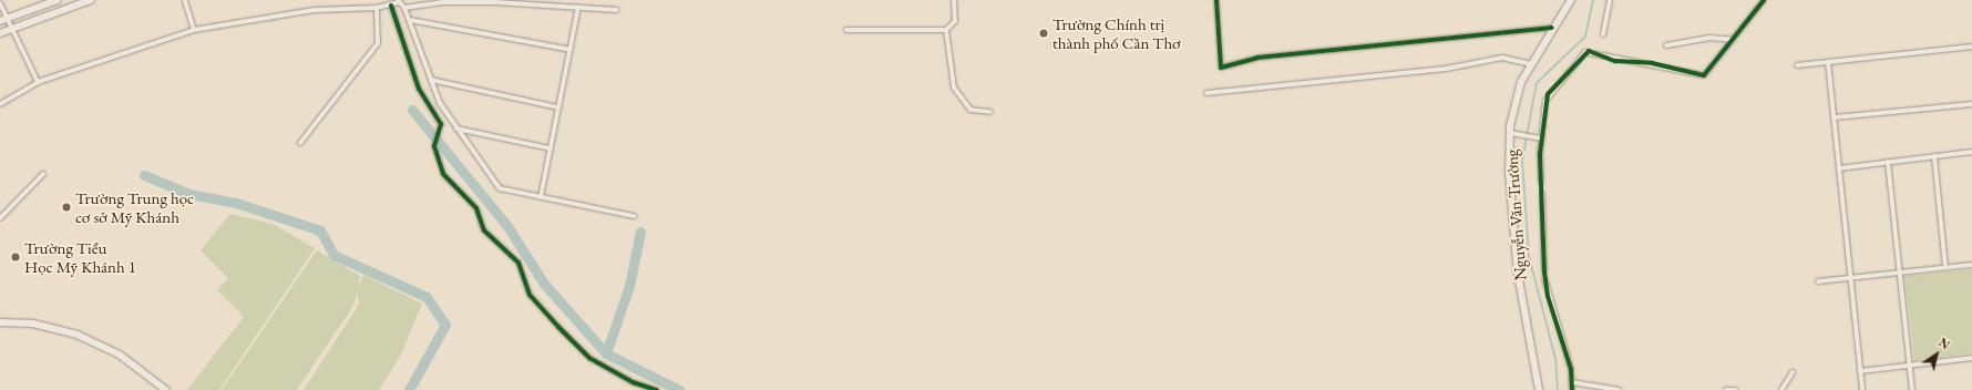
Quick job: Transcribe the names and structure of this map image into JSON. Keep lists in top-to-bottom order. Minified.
{"streets":{"street":["Nguyễn Văn Trường"]},"places":["Trường Chính trị thành phố Cần Thơ","Trường Trung học cơ sở Mỹ Khánh","Trường Tiểu Học Mỹ Khánh 1"],"north":"top right"}
